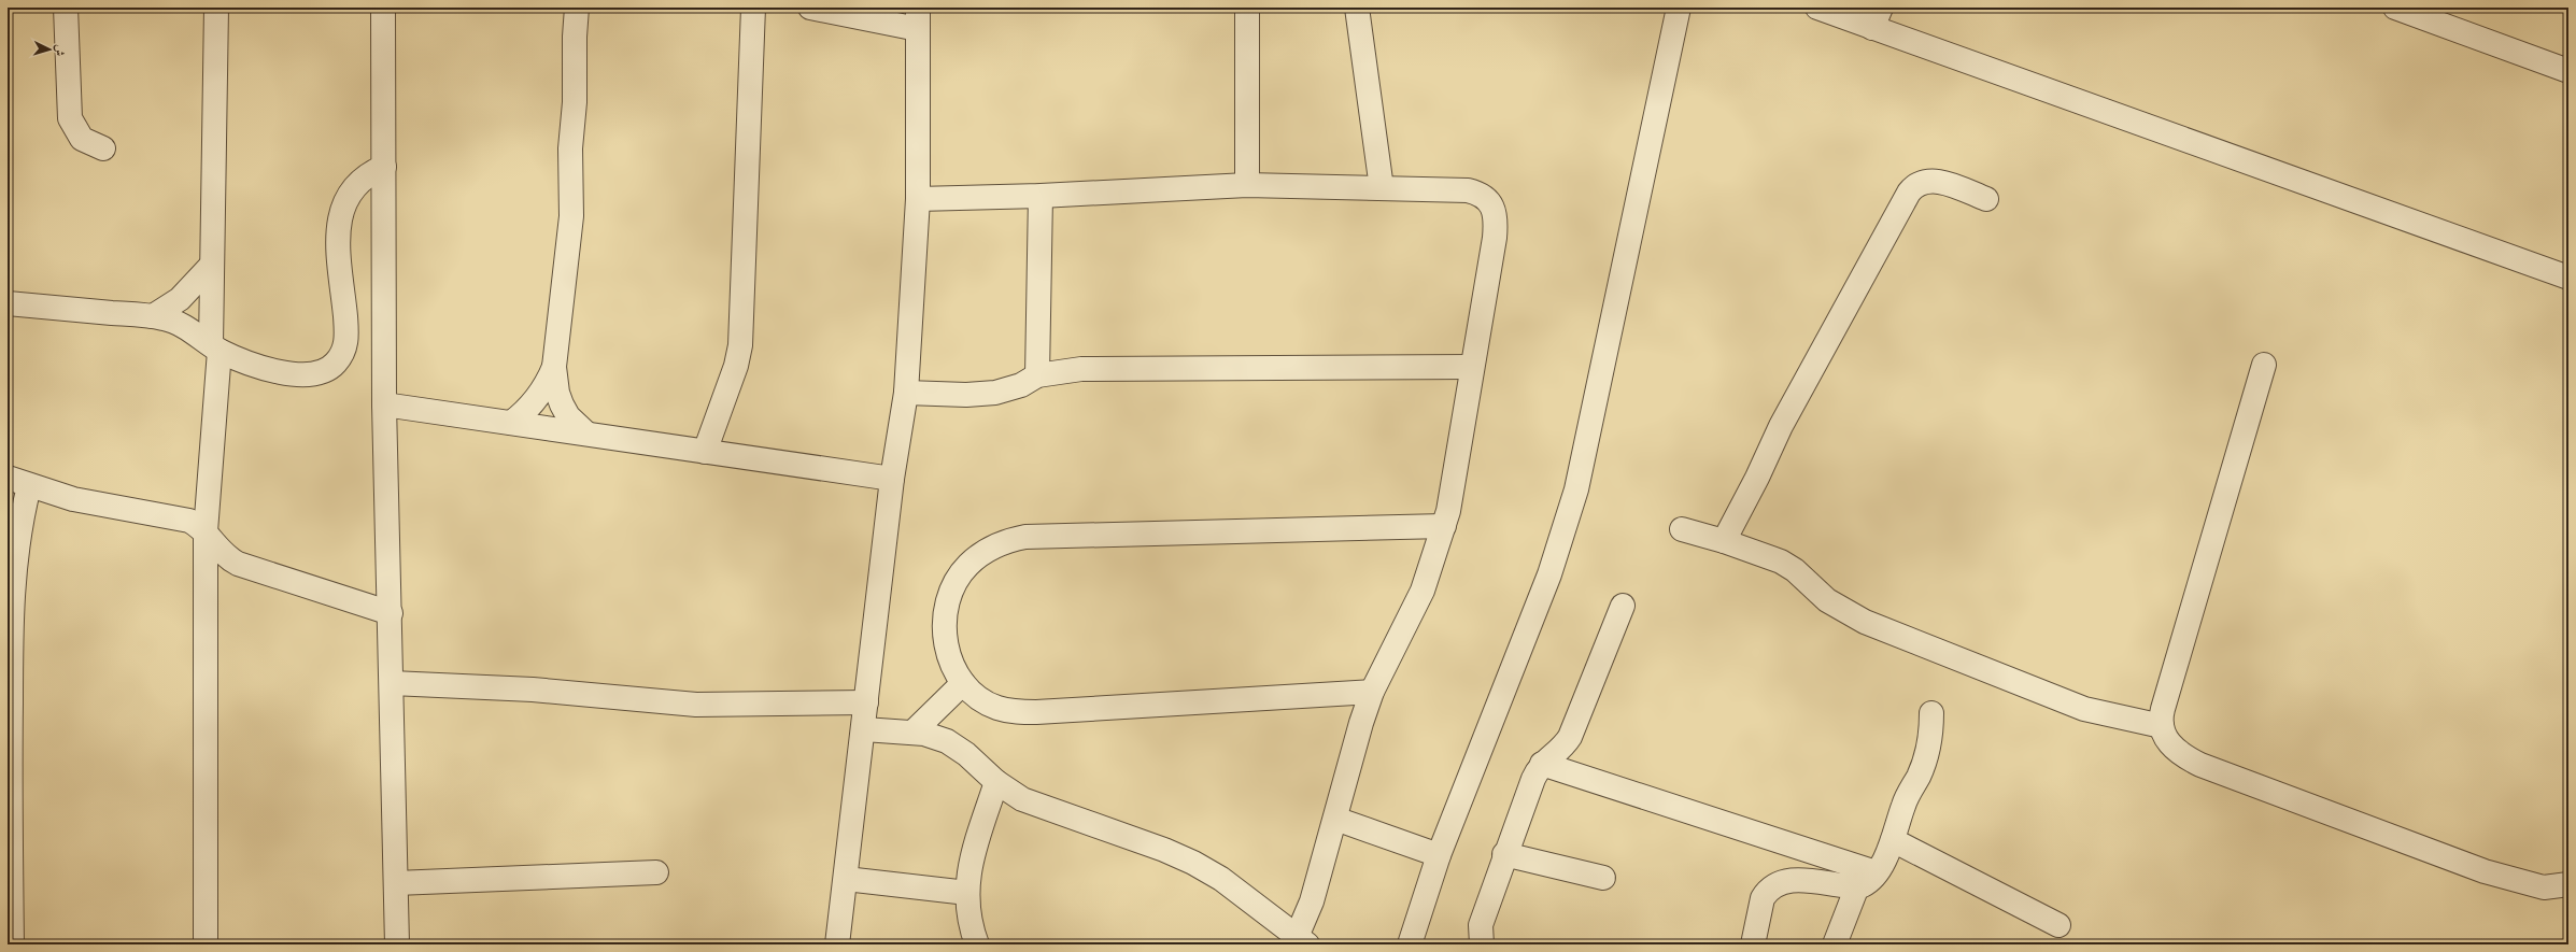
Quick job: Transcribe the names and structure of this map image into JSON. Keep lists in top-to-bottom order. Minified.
{"north":"right"}
